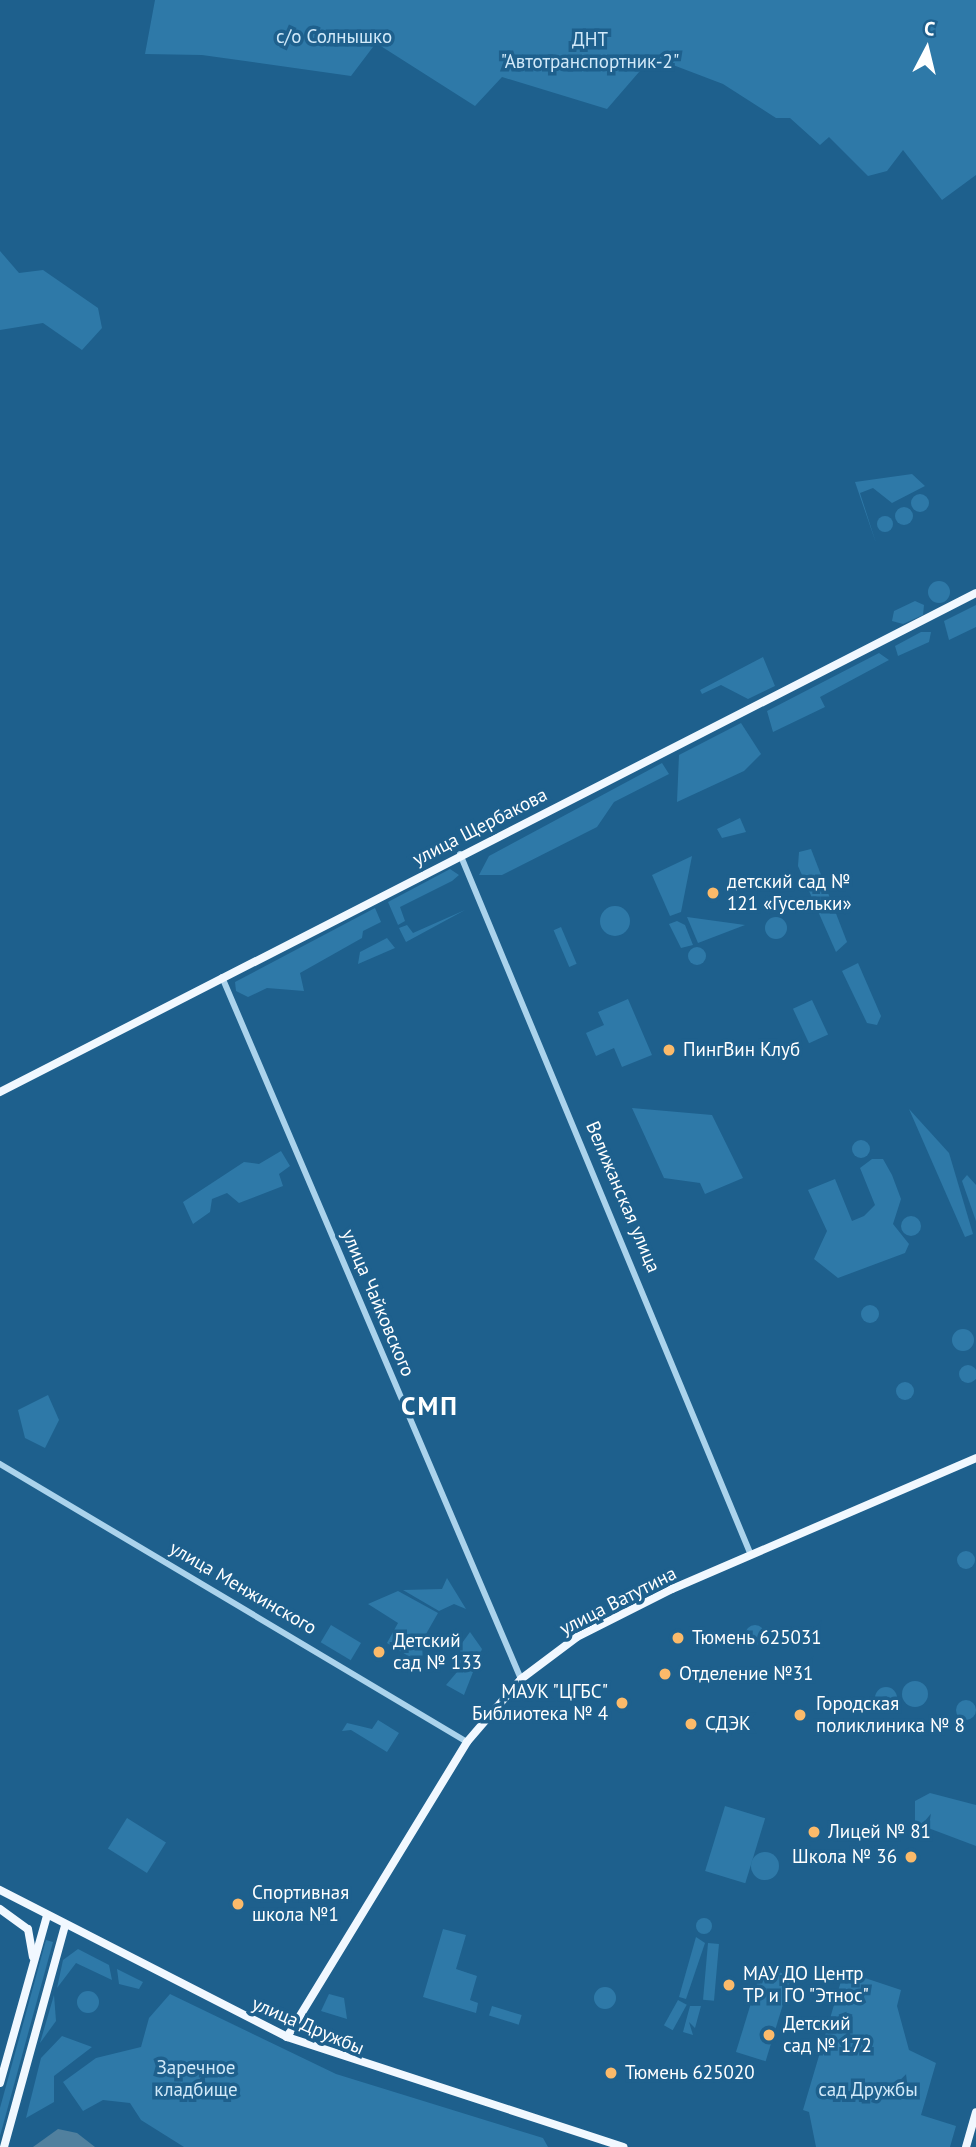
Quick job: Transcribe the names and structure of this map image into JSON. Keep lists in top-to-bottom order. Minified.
{"streets":{"main road":["улица Щербакова","улица Ватутина","улица Дружбы"],"street":["Велижанская улица","улица Чайковского","улица Менжинского"]},"crossings":[["улица Щербакова","Велижанская улица"],["улица Щербакова","улица Чайковского"],["Велижанская улица","улица Ватутина"],["улица Чайковского","улица Ватутина"],["улица Менжинского","улица Ватутина"],["улица Ватутина","улица Дружбы"]],"districts":["СМП"],"parks":["с/о Солнышко","ДНТ \"Автотранспортник-2\"","Заречное кладбище","сад Дружбы"],"places":["детский сад № 121 «Гусельки»","ПингВин Клуб","Тюмень 625031","Детский сад № 133","Отделение №31","МАУК \"ЦГБС\" Библиотека № 4","Городская поликлиника № 8","СДЭК","Лицей № 81","Школа № 36","Спортивная школа №1","МАУ ДО Центр ТР и ГО \"Этнос\"","Детский сад № 172","Тюмень 625020"],"north":"top"}
